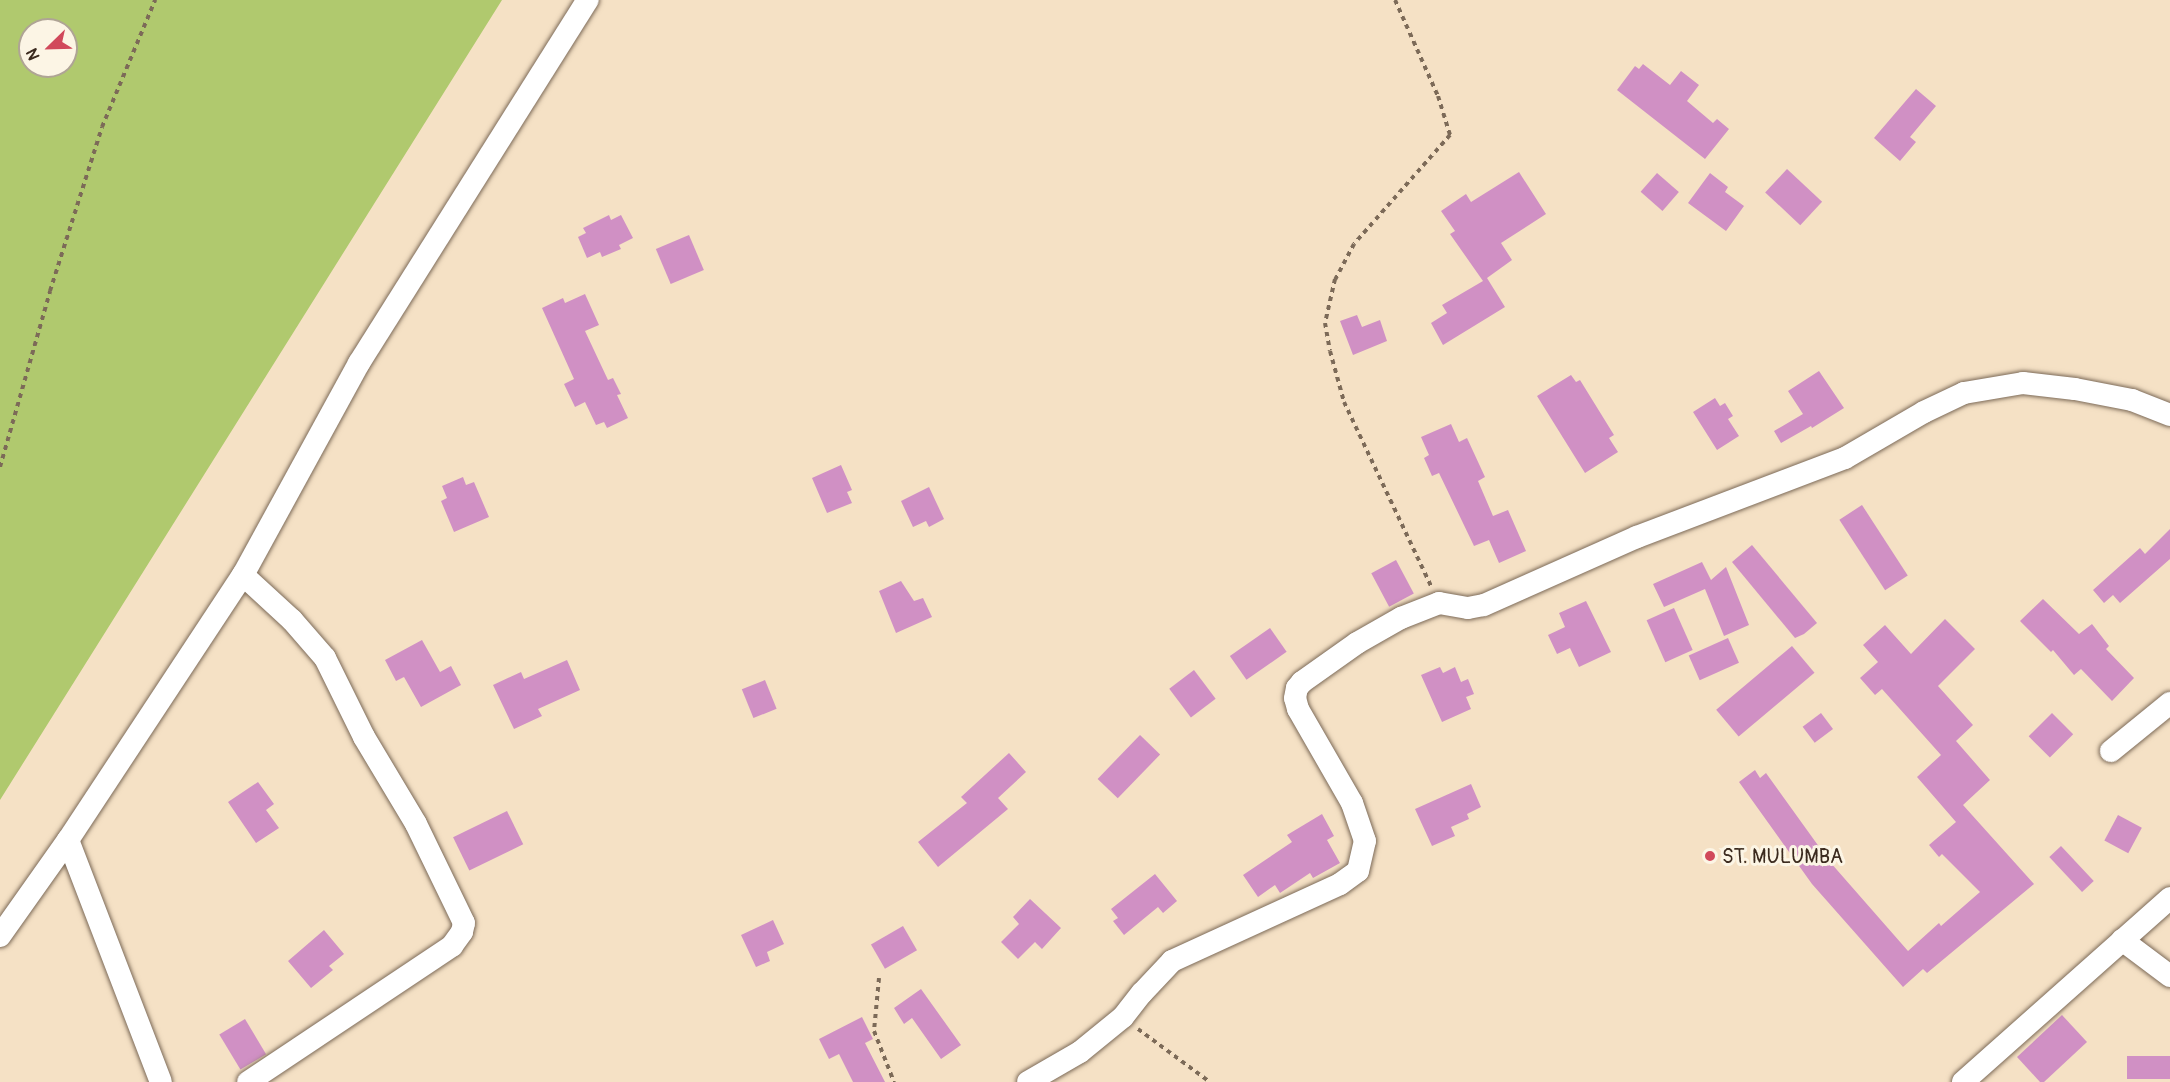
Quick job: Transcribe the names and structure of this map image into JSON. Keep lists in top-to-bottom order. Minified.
{"places":["ST. MULUMBA"],"north":"bottom left"}
